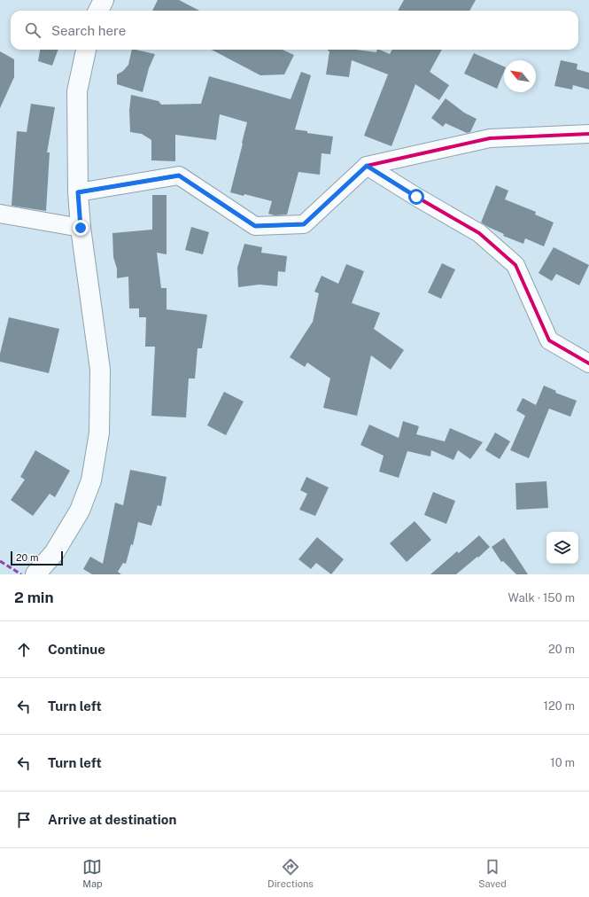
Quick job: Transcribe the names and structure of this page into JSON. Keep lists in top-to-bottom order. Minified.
{"scale_bar":"20 m","north":"top left","page":{"search":"Search here","scale":"20 m","heading":["2 min","Walk · 150 m"],"list":[["Continue","20 m"],["Turn left","120 m"],["Turn left","10 m"],"Arrive at destination"],"nav":["Map","Directions","Saved"]}}
